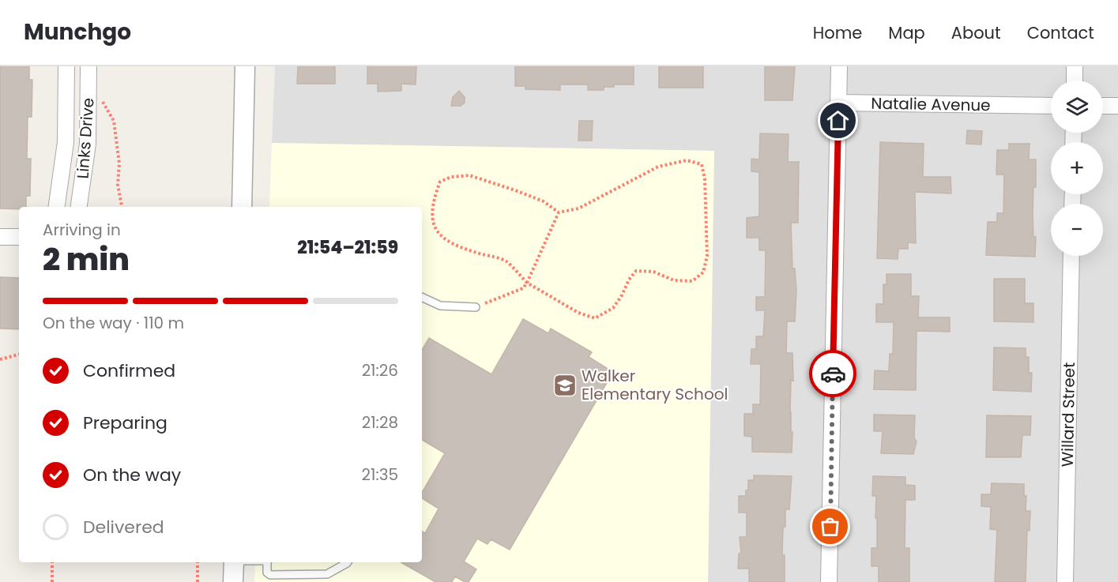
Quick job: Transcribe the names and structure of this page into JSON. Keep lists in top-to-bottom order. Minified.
{"streets":{"street":["Natalie Avenue","Links Drive","Willard Street"]},"places":{"school or university":["Walker Elementary School"]},"page":{"header":"Munchgo","nav":["Home","Map","About","Contact"],"map_buttons":["+","−"],"heading":["2 min","Arriving in","21:54–21:59"],"bar":"On the way · 110 m","list":[["Confirmed","21:26"],["Preparing","21:28"],["On the way","21:35"],"Delivered"]}}
